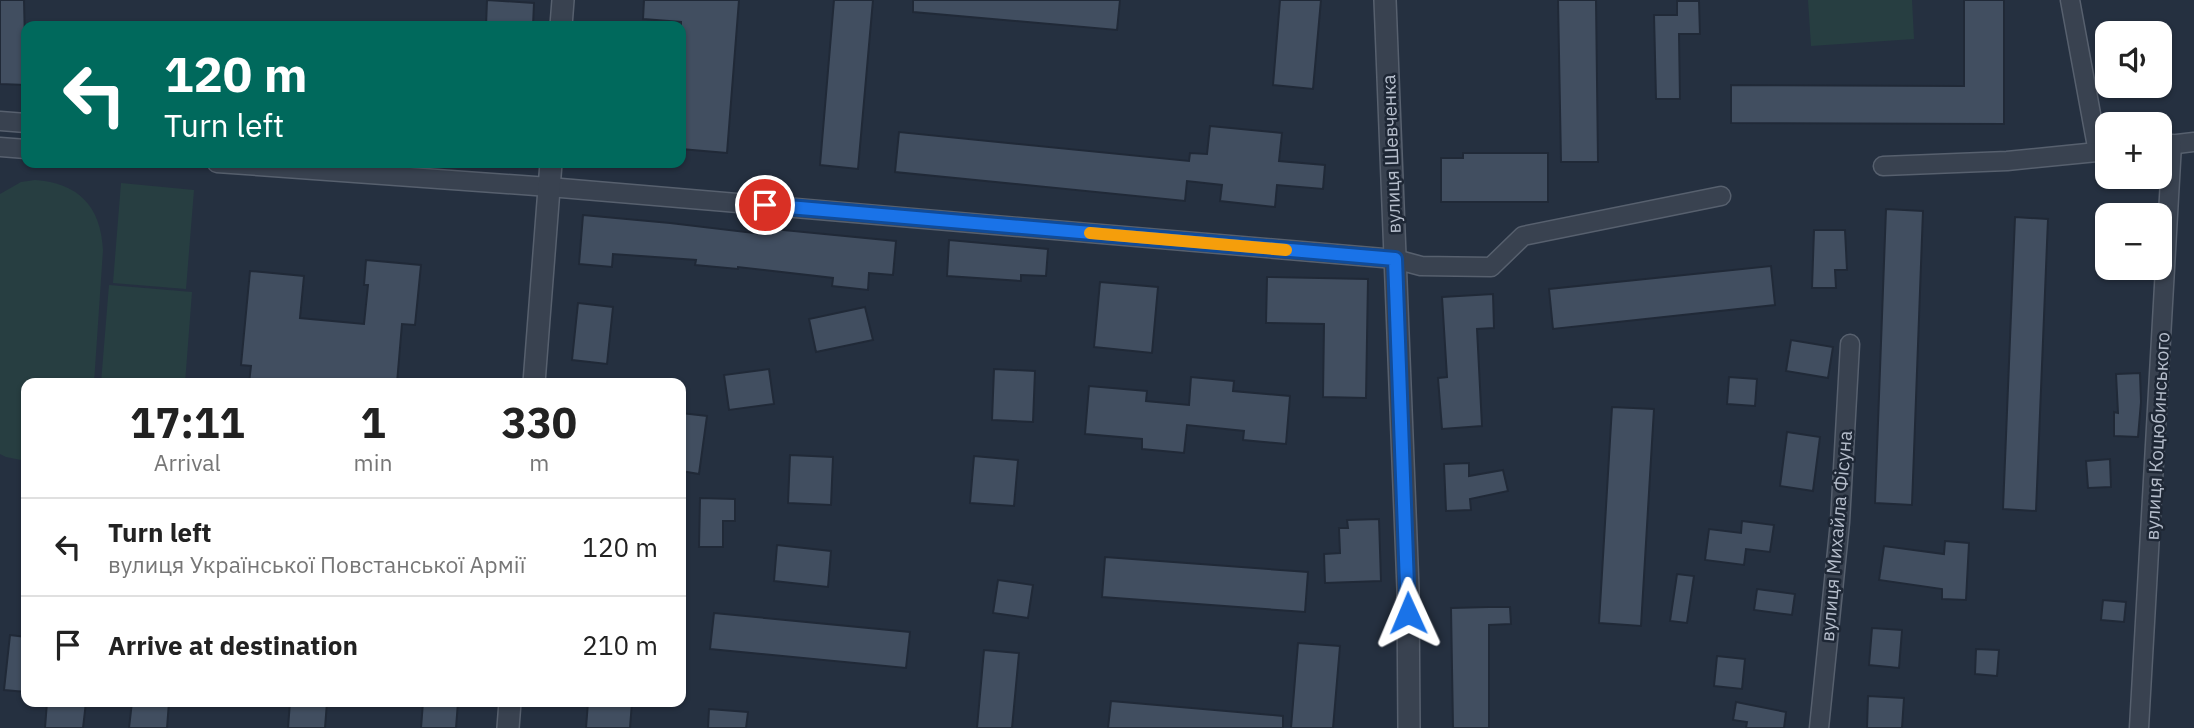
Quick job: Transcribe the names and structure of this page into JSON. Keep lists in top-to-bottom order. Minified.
{"streets":{"street":["вулиця Шевченка","вулиця Коцюбинського","вулиця Михайла Фісуна"]},"page":{"map_buttons":["+","−"],"turn":["120 m","Turn left"],"eta":["17:11","Arrival","1","min","330","m"],"list":[{"name":"Turn left","note":"вулиця Української Повстанської Армії","value":"120 m"},{"name":"Arrive at destination","value":"210 m"}]}}
